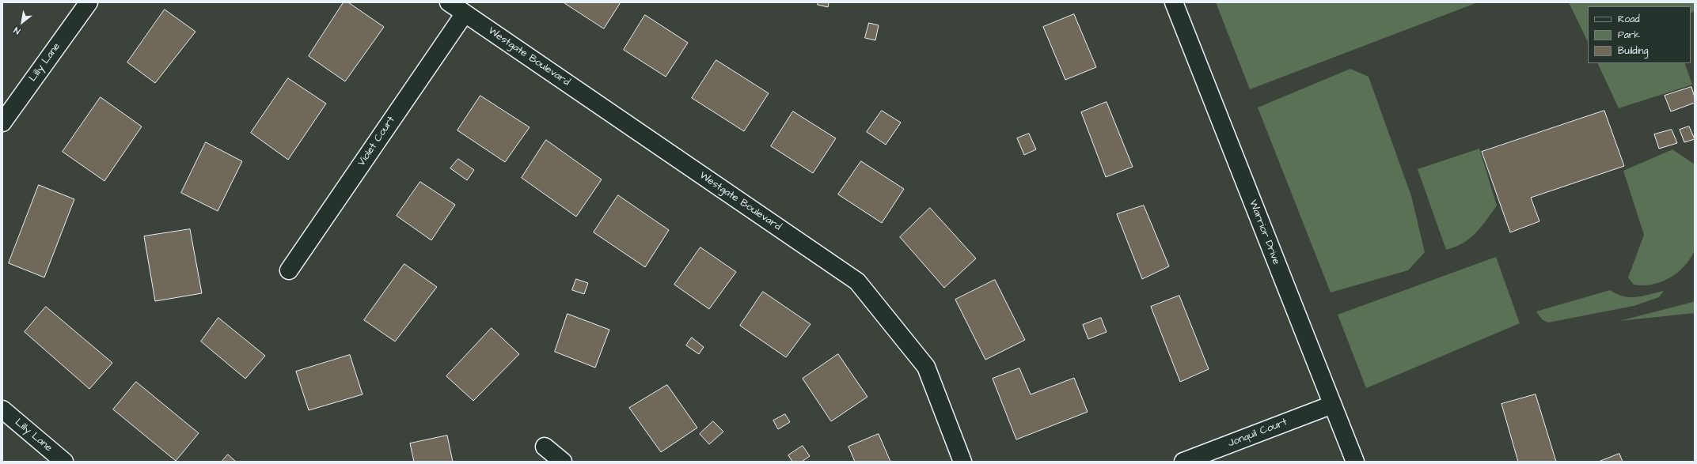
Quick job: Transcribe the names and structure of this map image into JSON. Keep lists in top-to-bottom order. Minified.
{"streets":{"street":["Westgate Boulevard","Lilly Lane","Violet Court","Warrior Drive","Jonquil Court"]},"crossings":[["Westgate Boulevard","Violet Court"],["Warrior Drive","Jonquil Court"]],"legend":["Road","Park","Building"],"north":"bottom left"}
